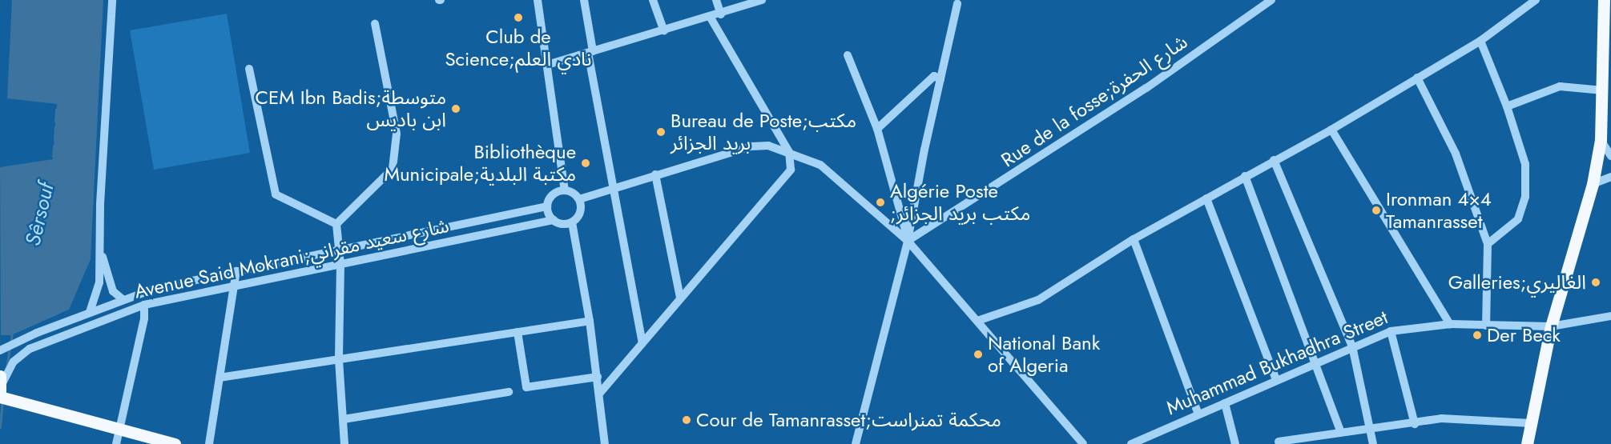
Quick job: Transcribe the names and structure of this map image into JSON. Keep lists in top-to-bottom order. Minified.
{"streets":{"street":["Rue de la fosse;شارع الحفرة","Avenue Said Mokrani;شارع سعيد مقراني","Muhammad Bukhadhra Street"]},"water":["Sêrsouf"],"places":["Club de Science;نادي العلم","CEM Ibn Badis;متوسطة ابن باديس","Bureau de Poste;مكتب بريد الجزائر","Bibliothèque Municipale;مكتبة البلدية","Algérie Poste ;مكتب بريد الجزائر","Ironman 4×4 Tamanrasset","Galleries;الغاليري","Der Beck","National Bank of Algeria","Cour de Tamanrasset;محكمة تمنراست"]}
